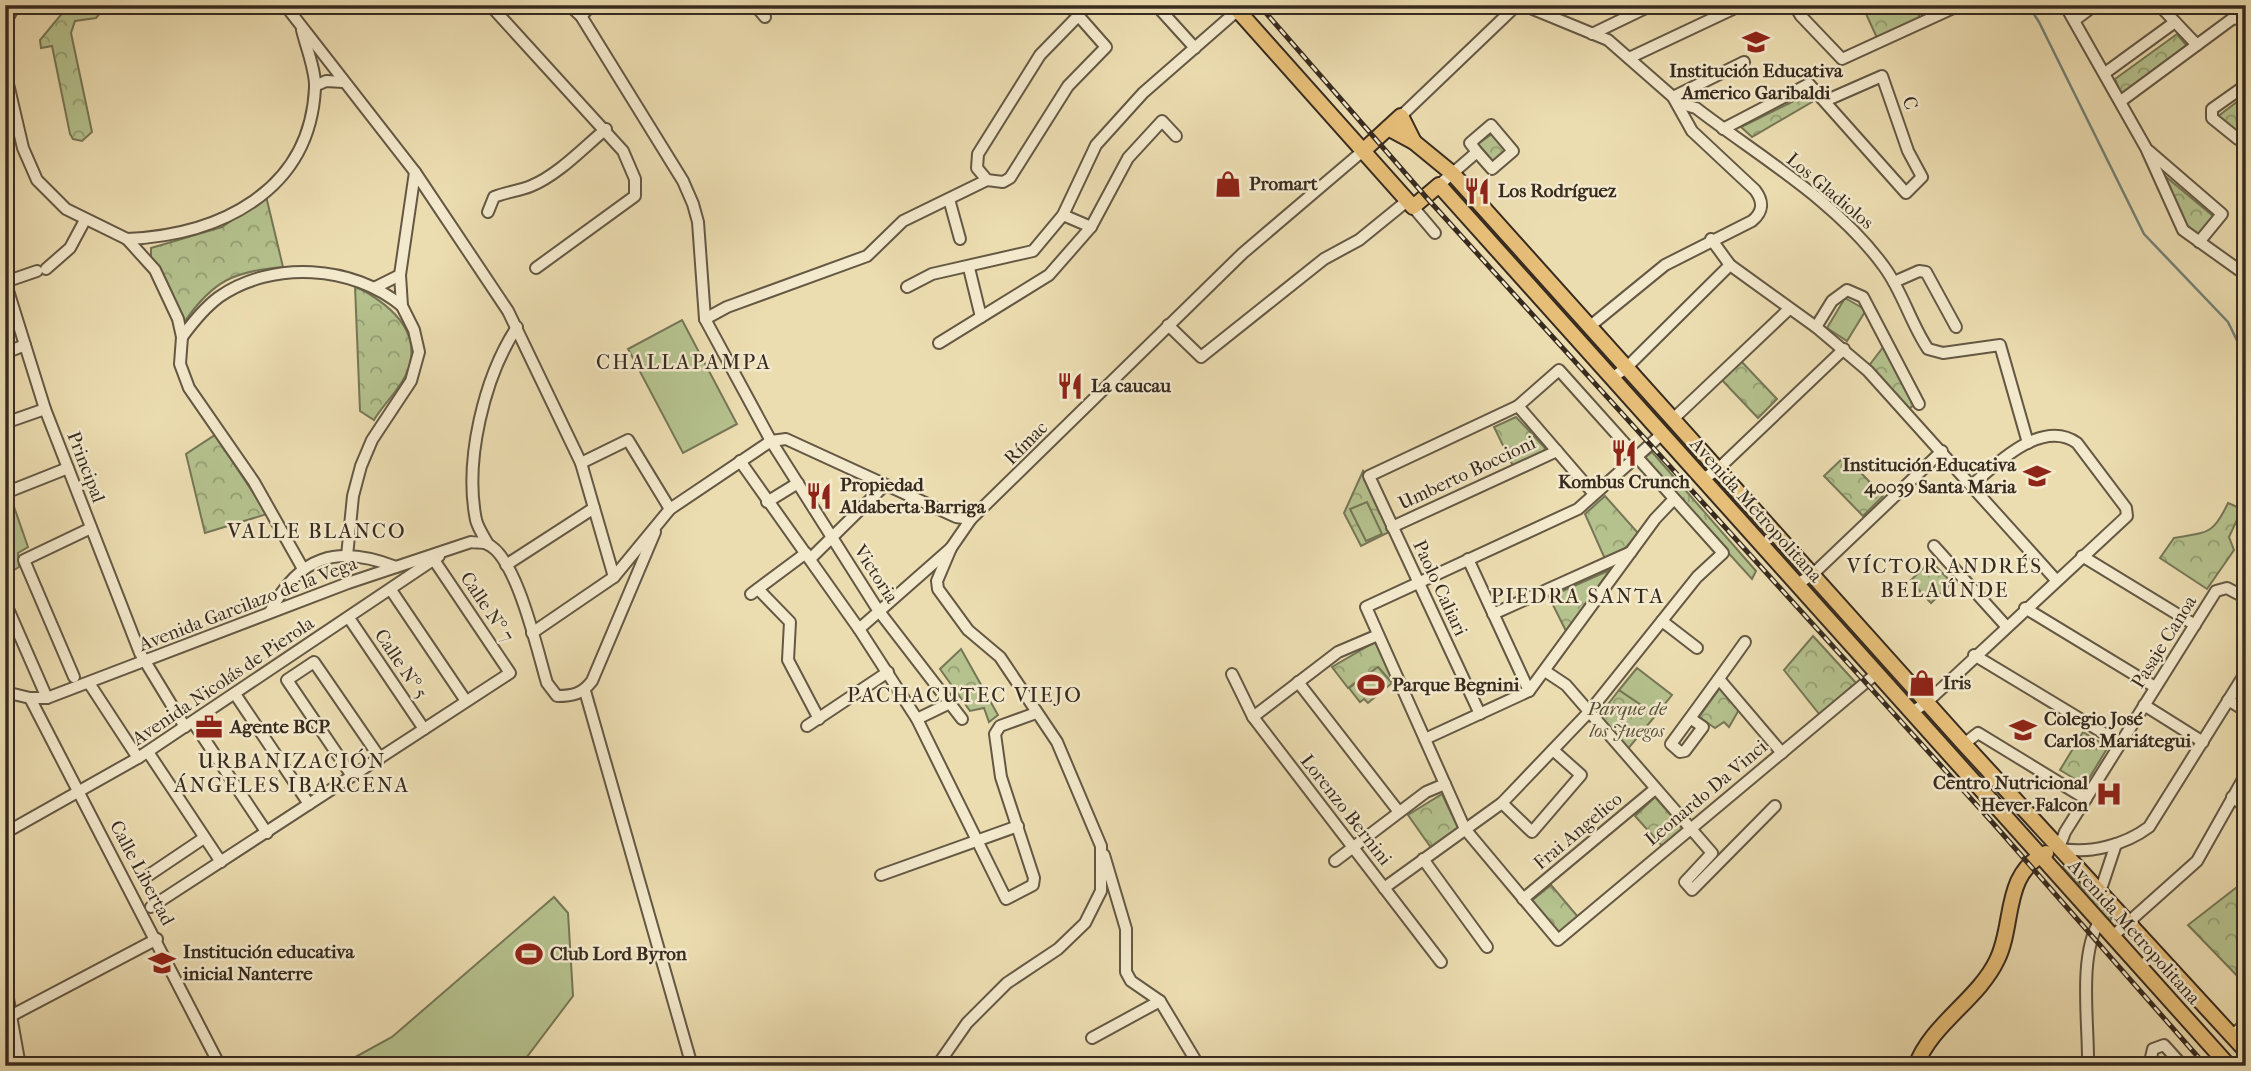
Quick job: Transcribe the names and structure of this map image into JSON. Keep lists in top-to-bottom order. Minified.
{"streets":{"main road":["Avenida Metropolitana"],"street":["C","Los Gladiolos","Rímac","Principal","Umberto Boccioni","Victoria","Paolo Caliari","Avenida Garcilazo de la Vega","Calle N° 7","Pasaje Canoa","Calle N° 5","Avenida Nicolás de Pierola","Leonardo Da Vinci","Lorenzo Bernini","Frai Angelico","Calle Libertad"]},"crossings":[["Principal","Avenida Garcilazo de la Vega"],["Principal","Avenida Nicolás de Pierola"],["Umberto Boccioni","Paolo Caliari"],["Avenida Metropolitana","Pasaje Canoa"],["Avenida Metropolitana","Leonardo Da Vinci"],["Avenida Garcilazo de la Vega","Avenida Nicolás de Pierola"],["Avenida Garcilazo de la Vega","Calle Libertad"],["Calle N° 7","Avenida Nicolás de Pierola"],["Calle N° 5","Avenida Nicolás de Pierola"],["Avenida Nicolás de Pierola","Calle Libertad"],["Leonardo Da Vinci","Frai Angelico"]],"districts":["CHALLAPAMPA","VALLE BLANCO","VÍCTOR ANDRÉS BELAÚNDE","PIEDRA SANTA","PACHACUTEC VIEJO","URBANIZACIÓN ÁNGELES IBARCENA"],"parks":["Parque de los Juegos"],"places":{"school or university":["Institución Educativa Americo Garibaldi","Institución Educativa 40039 Santa Maria","Colegio José Carlos Mariátegui","Institución educativa inicial Nanterre"],"shop":["Promart","Iris"],"restaurant":["Los Rodríguez","La caucau","Kombus Crunch","Propiedad Aldaberta Barriga"],"sports":["Parque Begnini","Club Lord Byron"],"office":["Agente BCP"],"hospital":["Centro Nutricional Hever Falcon"]}}
